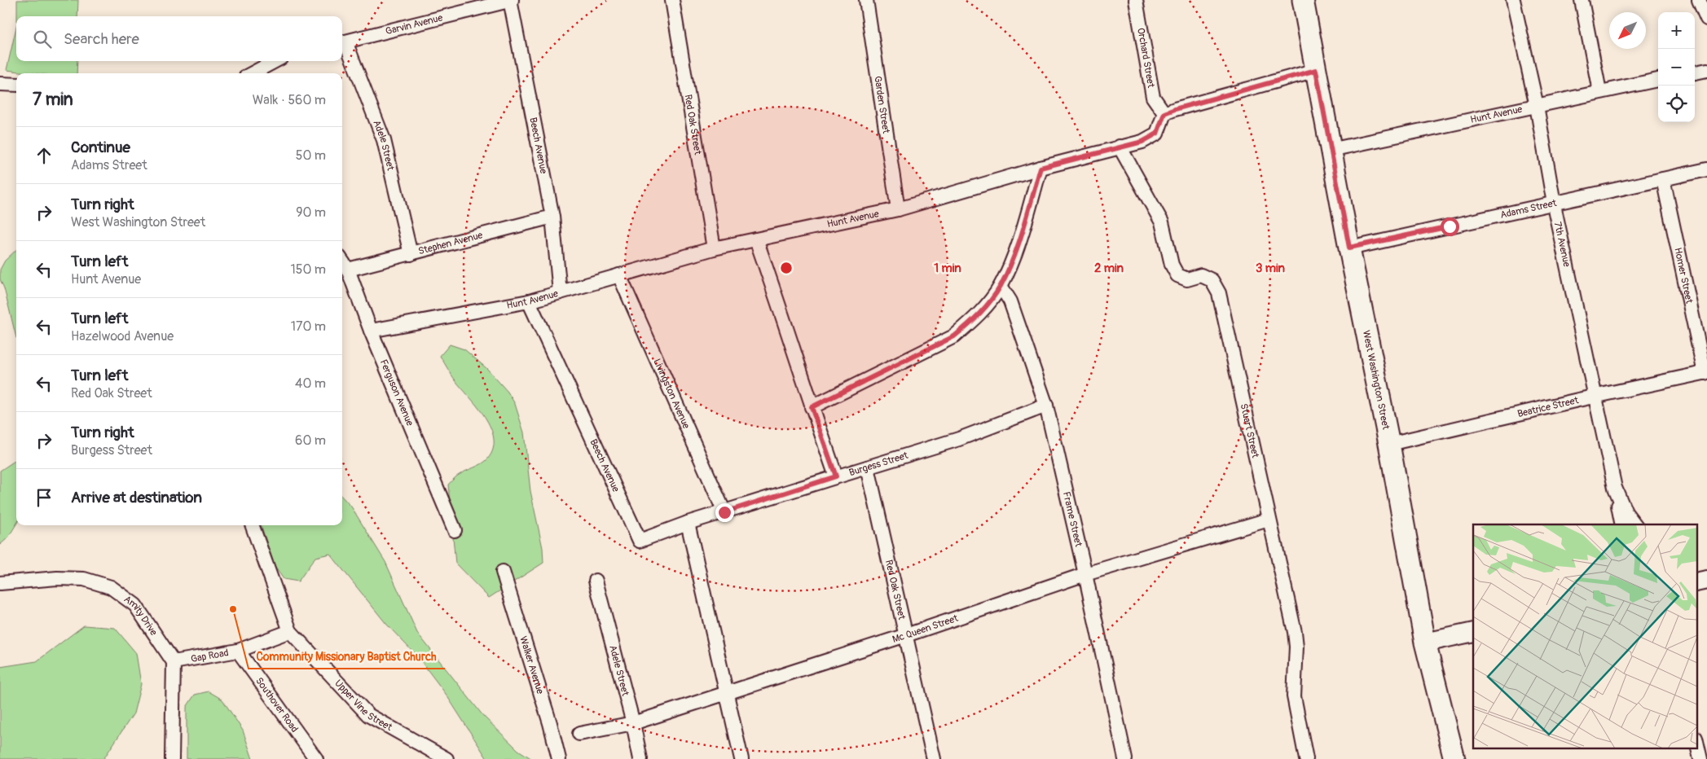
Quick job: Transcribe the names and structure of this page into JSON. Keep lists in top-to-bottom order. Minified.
{"streets":{"main road":["West Washington Street"],"street":["Garvin Avenue","Orchard Street","Garden Street","Hunt Avenue","Red Oak Street","Adele Street","Beech Avenue","Adams Street","Stephen Avenue","7th Avenue","Homer Street","Ferguson Avenue","Livingston Avenue","Beatrice Street","Stuart Street","Burgess Street","Frame Street","Amity Drive","Mc Queen Street","Gap Road","Walker Avenue","Southover Road","Upper Vine Street"]},"crossings":[["Garvin Avenue","Adele Street"],["Garvin Avenue","Beech Avenue"],["Orchard Street","Hunt Avenue"],["Garden Street","Hunt Avenue"],["Hunt Avenue","Red Oak Street"],["Hunt Avenue","Beech Avenue"],["Hunt Avenue","7th Avenue"],["Hunt Avenue","West Washington Street"],["Hunt Avenue","Ferguson Avenue"],["Hunt Avenue","Livingston Avenue"],["Hunt Avenue","Stuart Street"],["Red Oak Street","Burgess Street"],["Red Oak Street","Mc Queen Street"],["Adele Street","Stephen Avenue"],["Adele Street","Mc Queen Street"],["Beech Avenue","Stephen Avenue"],["Beech Avenue","Burgess Street"],["Adams Street","7th Avenue"],["Adams Street","Homer Street"],["Adams Street","West Washington Street"],["Stephen Avenue","Ferguson Avenue"],["7th Avenue","Beatrice Street"],["Homer Street","Beatrice Street"],["West Washington Street","Beatrice Street"],["Livingston Avenue","Burgess Street"],["Stuart Street","Mc Queen Street"],["Burgess Street","Frame Street"],["Frame Street","Mc Queen Street"],["Amity Drive","Gap Road"],["Gap Road","Southover Road"],["Gap Road","Upper Vine Street"]],"places":["Community Missionary Baptist Church"],"north":"bottom left","page":{"map_buttons":["+","−"],"search":"Search here","heading":["7 min","Walk · 560 m"],"list":[["Continue","Adams Street","50 m"],["Turn right","West Washington Street","90 m"],["Turn left","Hunt Avenue","150 m"],["Turn left","Hazelwood Avenue","170 m"],["Turn left","Red Oak Street","40 m"],["Turn right","Burgess Street","60 m"],"Arrive at destination"]},"rings":["1 min","2 min","3 min"]}
